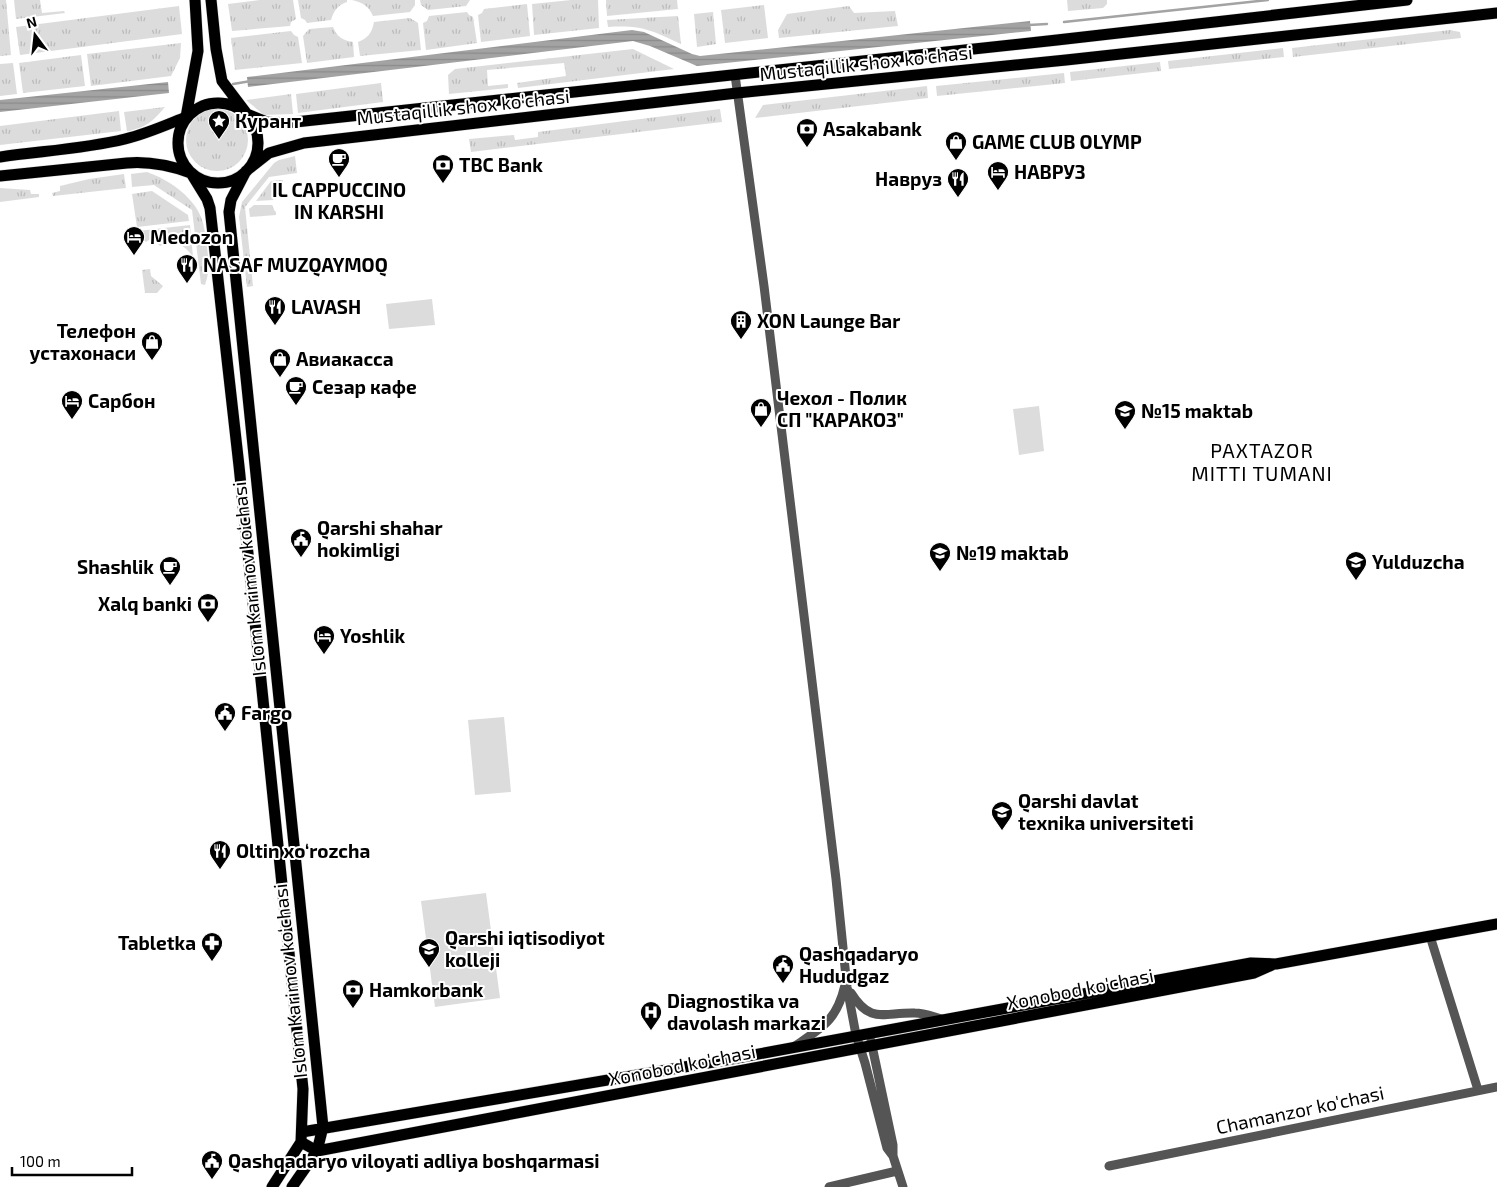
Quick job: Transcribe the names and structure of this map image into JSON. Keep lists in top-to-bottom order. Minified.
{"streets":{"main road":["Mustaqillik shox ko'chasi","Islom Karimov ko‘chasi","Xonobod ko'chasi"],"street":["Chamanzor ko'chasi"]},"crossings":[["Mustaqillik shox ko'chasi","Islom Karimov ko‘chasi"],["Islom Karimov ko‘chasi","Xonobod ko'chasi"]],"districts":["PAXTAZOR MITTI TUMANI"],"places":{"place":["Курант"],"bank":["Asakabank","TBC Bank","Xalq banki","Hamkorbank"],"shop":["GAME CLUB OLYMP","Телефон устахонаси","Авиакасса","Чехол - Полик СП \"КАРАКОЗ\""],"cafe":["IL CAPPUCCINO IN KARSHI","Сезар кафе","Shashlik"],"hotel":["НАВРУЗ","Medozon","Сарбон","Yoshlik"],"restaurant":["Навруз","NASAF MUZQAYMOQ","LAVASH","Oltin xo‘rozcha"],"building":["XON Launge Bar"],"school or university":["№15 maktab","№19 maktab","Yulduzcha","Qarshi davlat texnika universiteti","Qarshi iqtisodiyot kolleji"],"public building":["Qarshi shahar hokimligi","Fargo","Qashqadaryo Hududgaz","Qashqadaryo viloyati adliya boshqarmasi"],"pharmacy":["Tabletka"],"hospital":["Diagnostika va davolash markazi"]},"scale_bar":"100 m","north":"top"}
